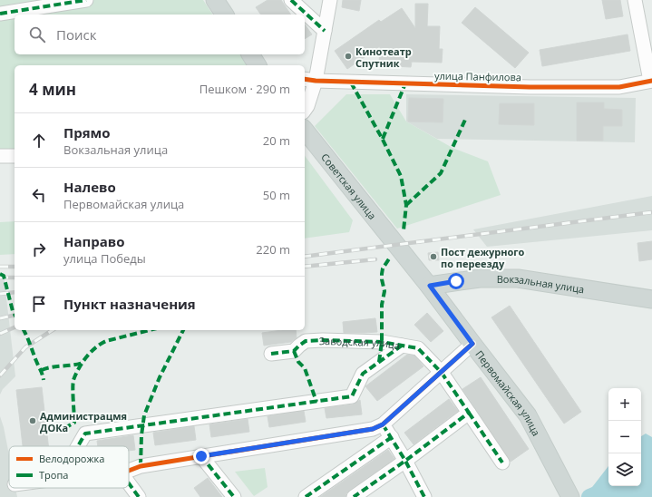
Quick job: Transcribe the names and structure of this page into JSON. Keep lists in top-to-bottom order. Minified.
{"streets":{"main road":["Советская улица","Вокзальная улица","Первомайская улица"],"street":["улица Панфилова","Заводская улица"]},"crossings":[["Советская улица","Первомайская улица"],["Вокзальная улица","Первомайская улица"]],"places":["Кинотеатр Спутник","Пост дежурного по переезду","Администрацмя ДОКа"],"legend":["Велодорожка","Тропа"],"page":{"search":"Поиск","heading":["4 мин","Пешком · 290 m"],"list":[["Прямо","Вокзальная улица","20 m"],["Налево","Первомайская улица","50 m"],["Направо","улица Победы","220 m"],"Пункт назначения"],"map_buttons":["+","−"]}}
